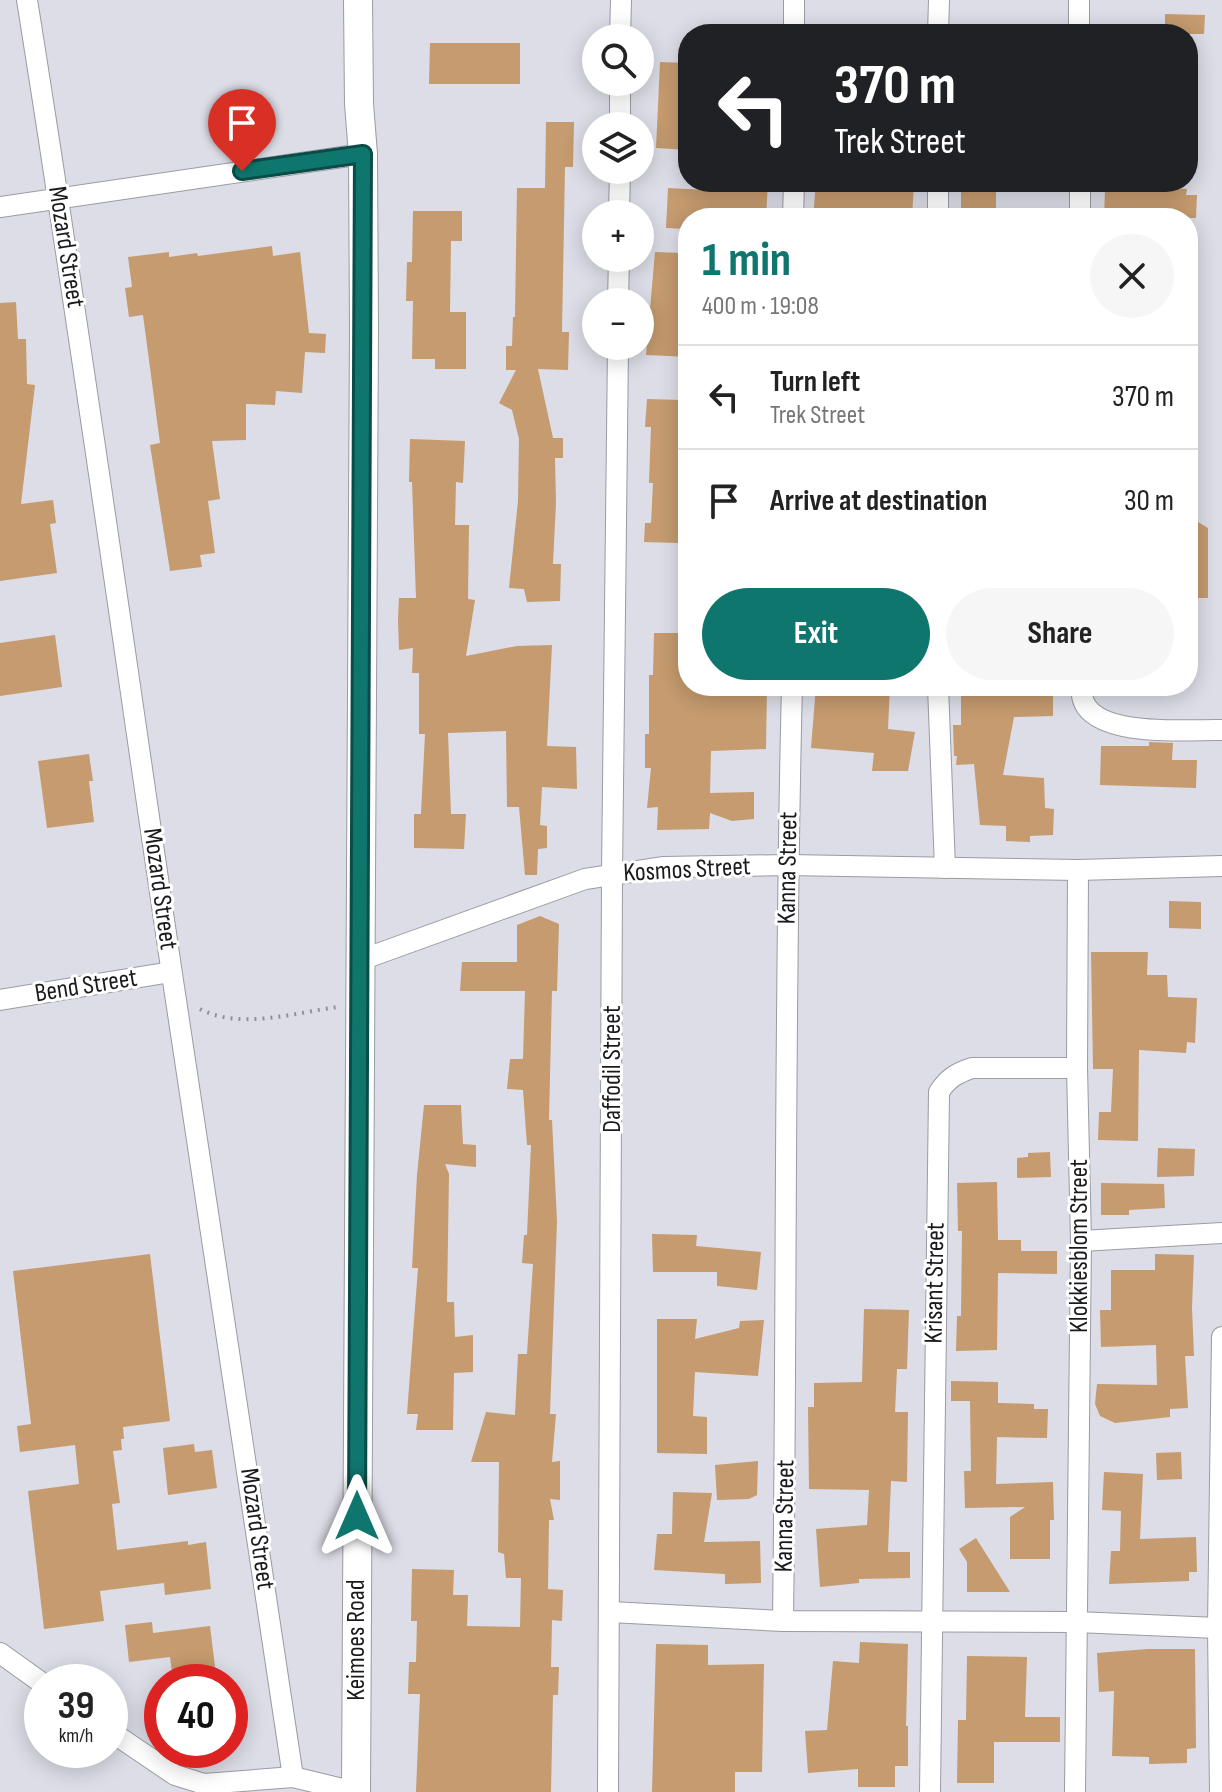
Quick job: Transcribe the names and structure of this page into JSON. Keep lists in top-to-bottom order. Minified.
{"streets":{"street":["Mozard Street","Kanna Street","Kosmos Street","Bend Street","Daffodil Street","Klokkiesblom Street","Krisant Street","Keimoes Road"]},"crossings":[["Mozard Street","Bend Street"],["Kanna Street","Kosmos Street"],["Kosmos Street","Daffodil Street"],["Kosmos Street","Klokkiesblom Street"],["Kosmos Street","Keimoes Road"],["Klokkiesblom Street","Krisant Street"]],"page":{"map_buttons":["+","−"],"turn":["370 m","Trek Street"],"heading":["1 min","400 m · 19:08"],"list":[{"name":"Turn left","note":"Trek Street","value":"370 m"},{"name":"Arrive at destination","value":"30 m"}],"buttons":["Exit","Share"],"speed":"39 km/h","limit":"40"}}
